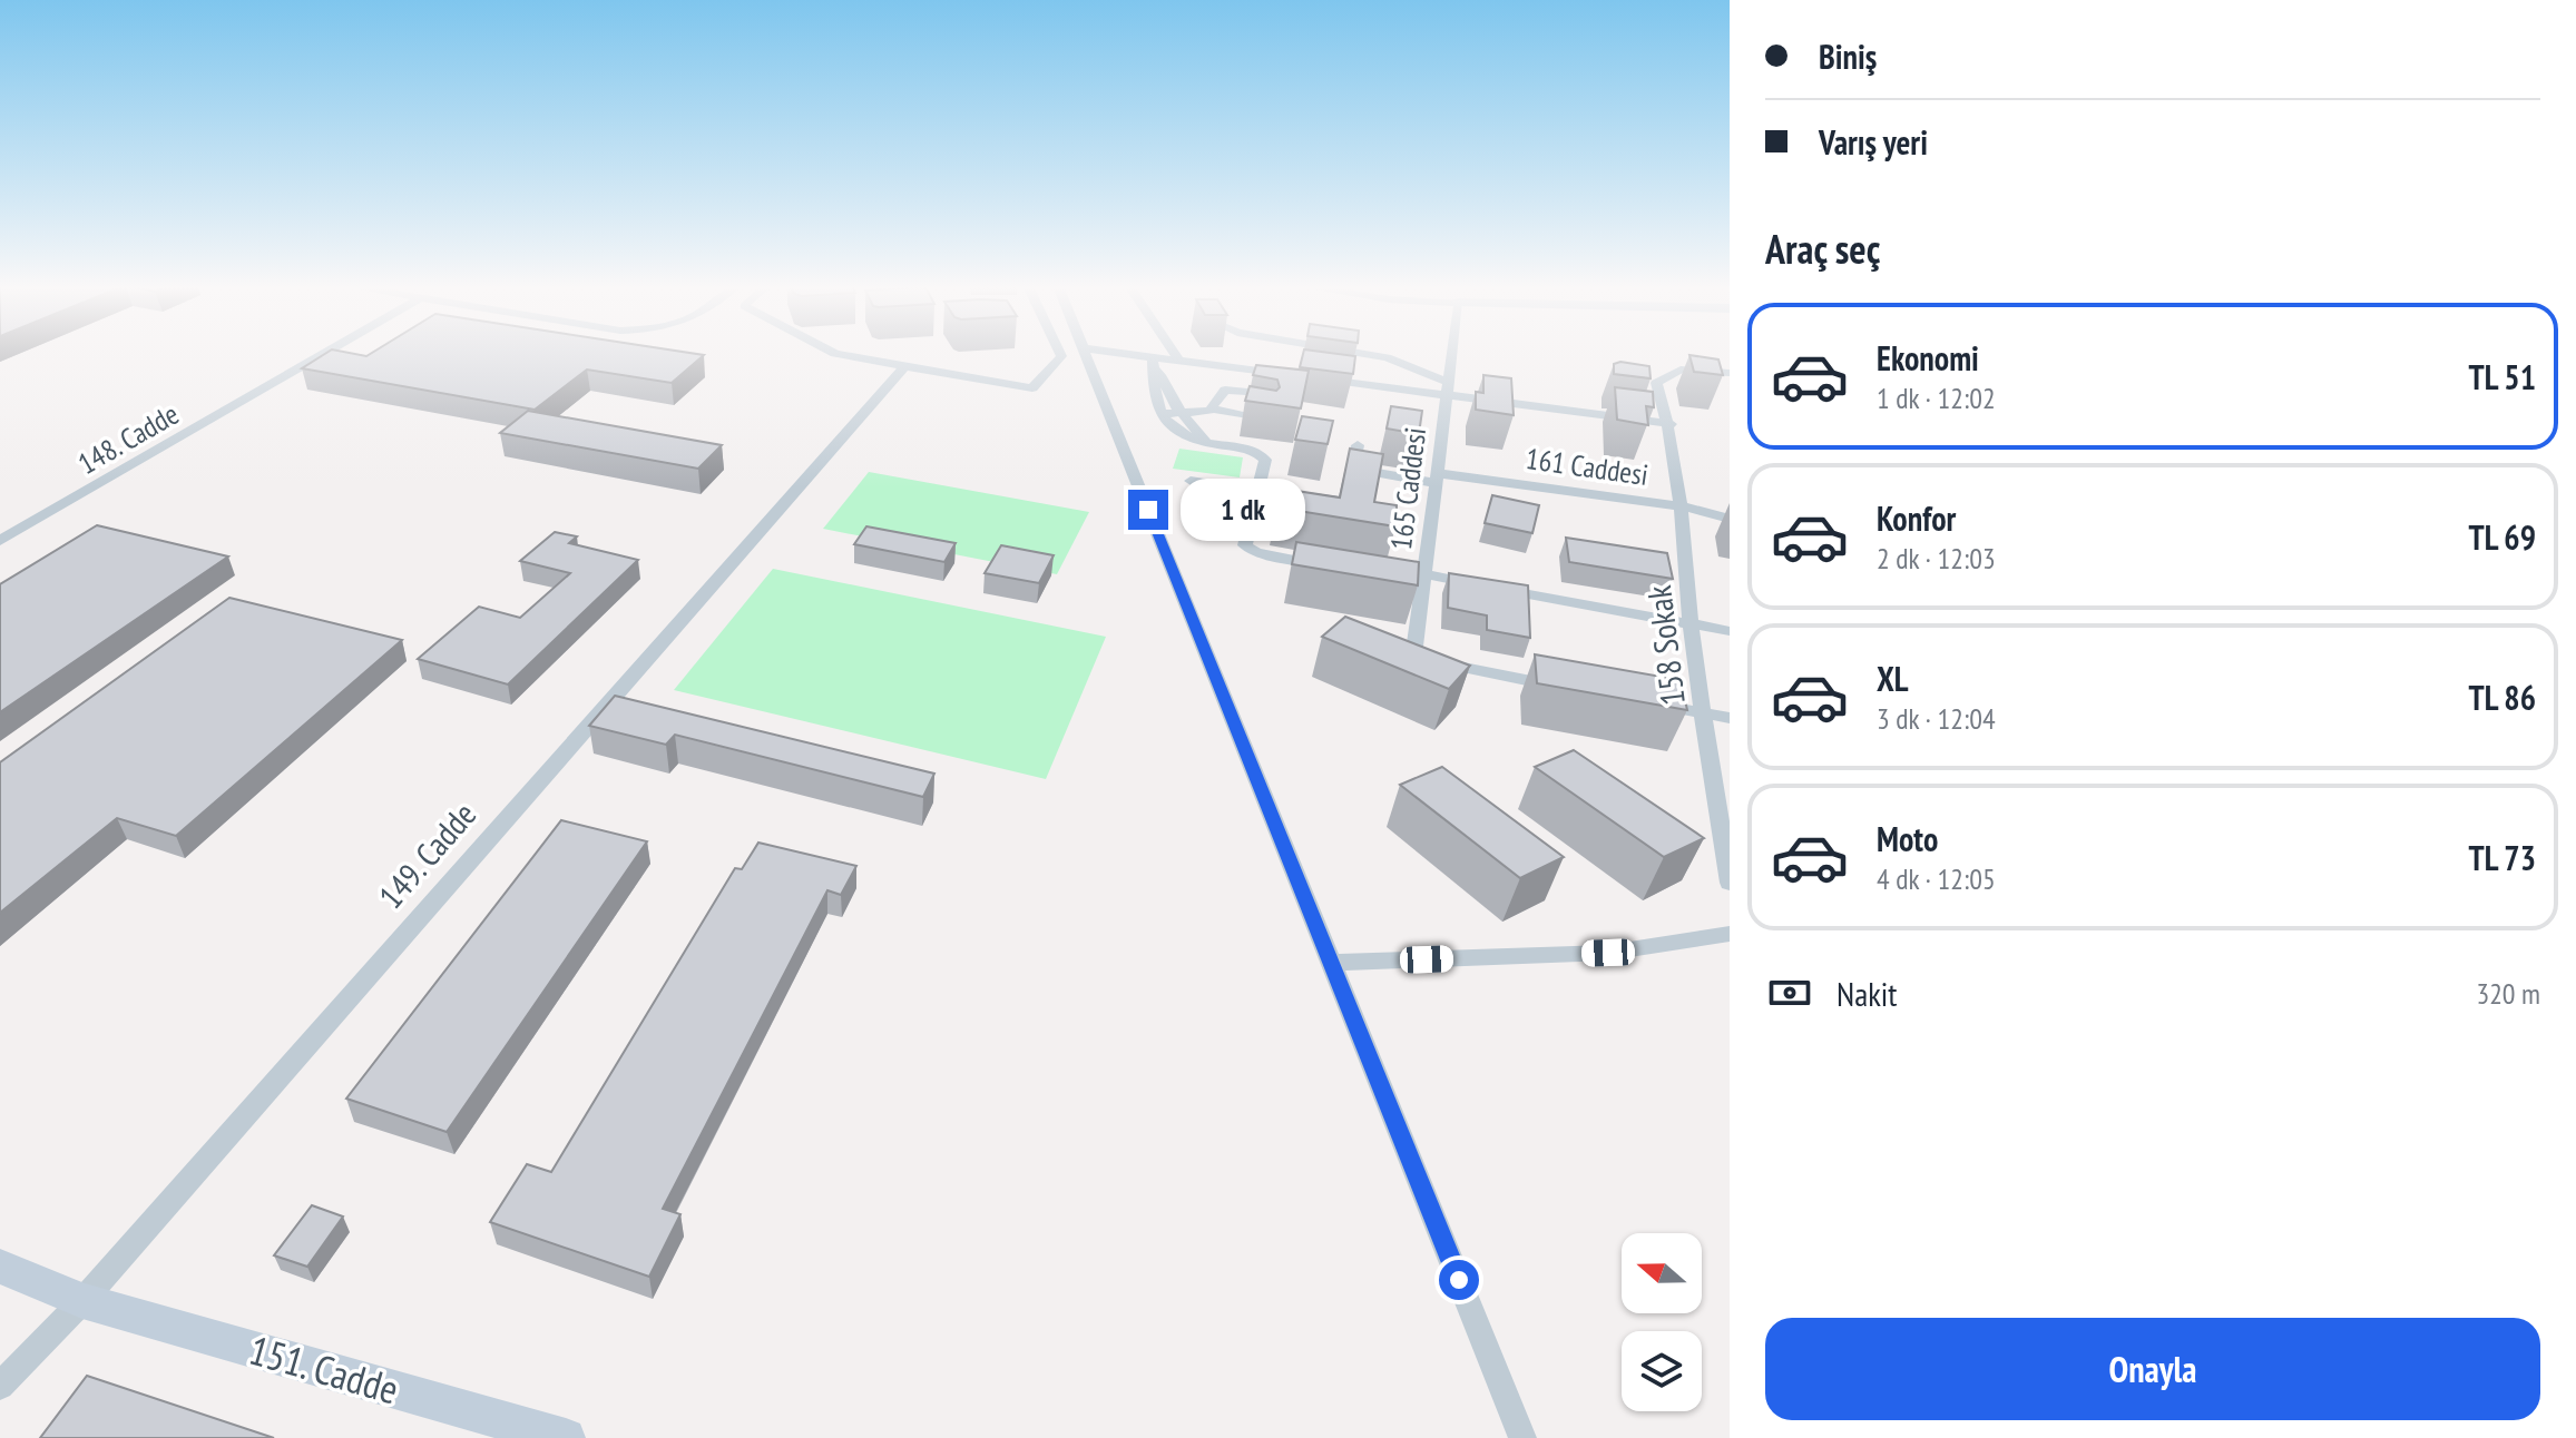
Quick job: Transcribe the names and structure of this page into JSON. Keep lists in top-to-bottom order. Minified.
{"streets":{"street":["148. Cadde","161 Caddesi","165 Caddesi","158 Sokak","149. Cadde","151. Cadde"]},"crossings":[["161 Caddesi","165 Caddesi"],["161 Caddesi","158 Sokak"],["149. Cadde","151. Cadde"]],"north":"left","page":{"banner":["Biniş","Varış yeri"],"heading":"Araç seç","list":[{"name":"Ekonomi","note":"1 dk · 12:02","value":"TL 51"},{"name":"Konfor","note":"2 dk · 12:03","value":"TL 69"},{"name":"XL","note":"3 dk · 12:04","value":"TL 86"},{"name":"Moto","note":"4 dk · 12:05","value":"TL 73"}],"bubble":"1 dk","pay":["Nakit","320 m"],"buttons":"Onayla"}}
